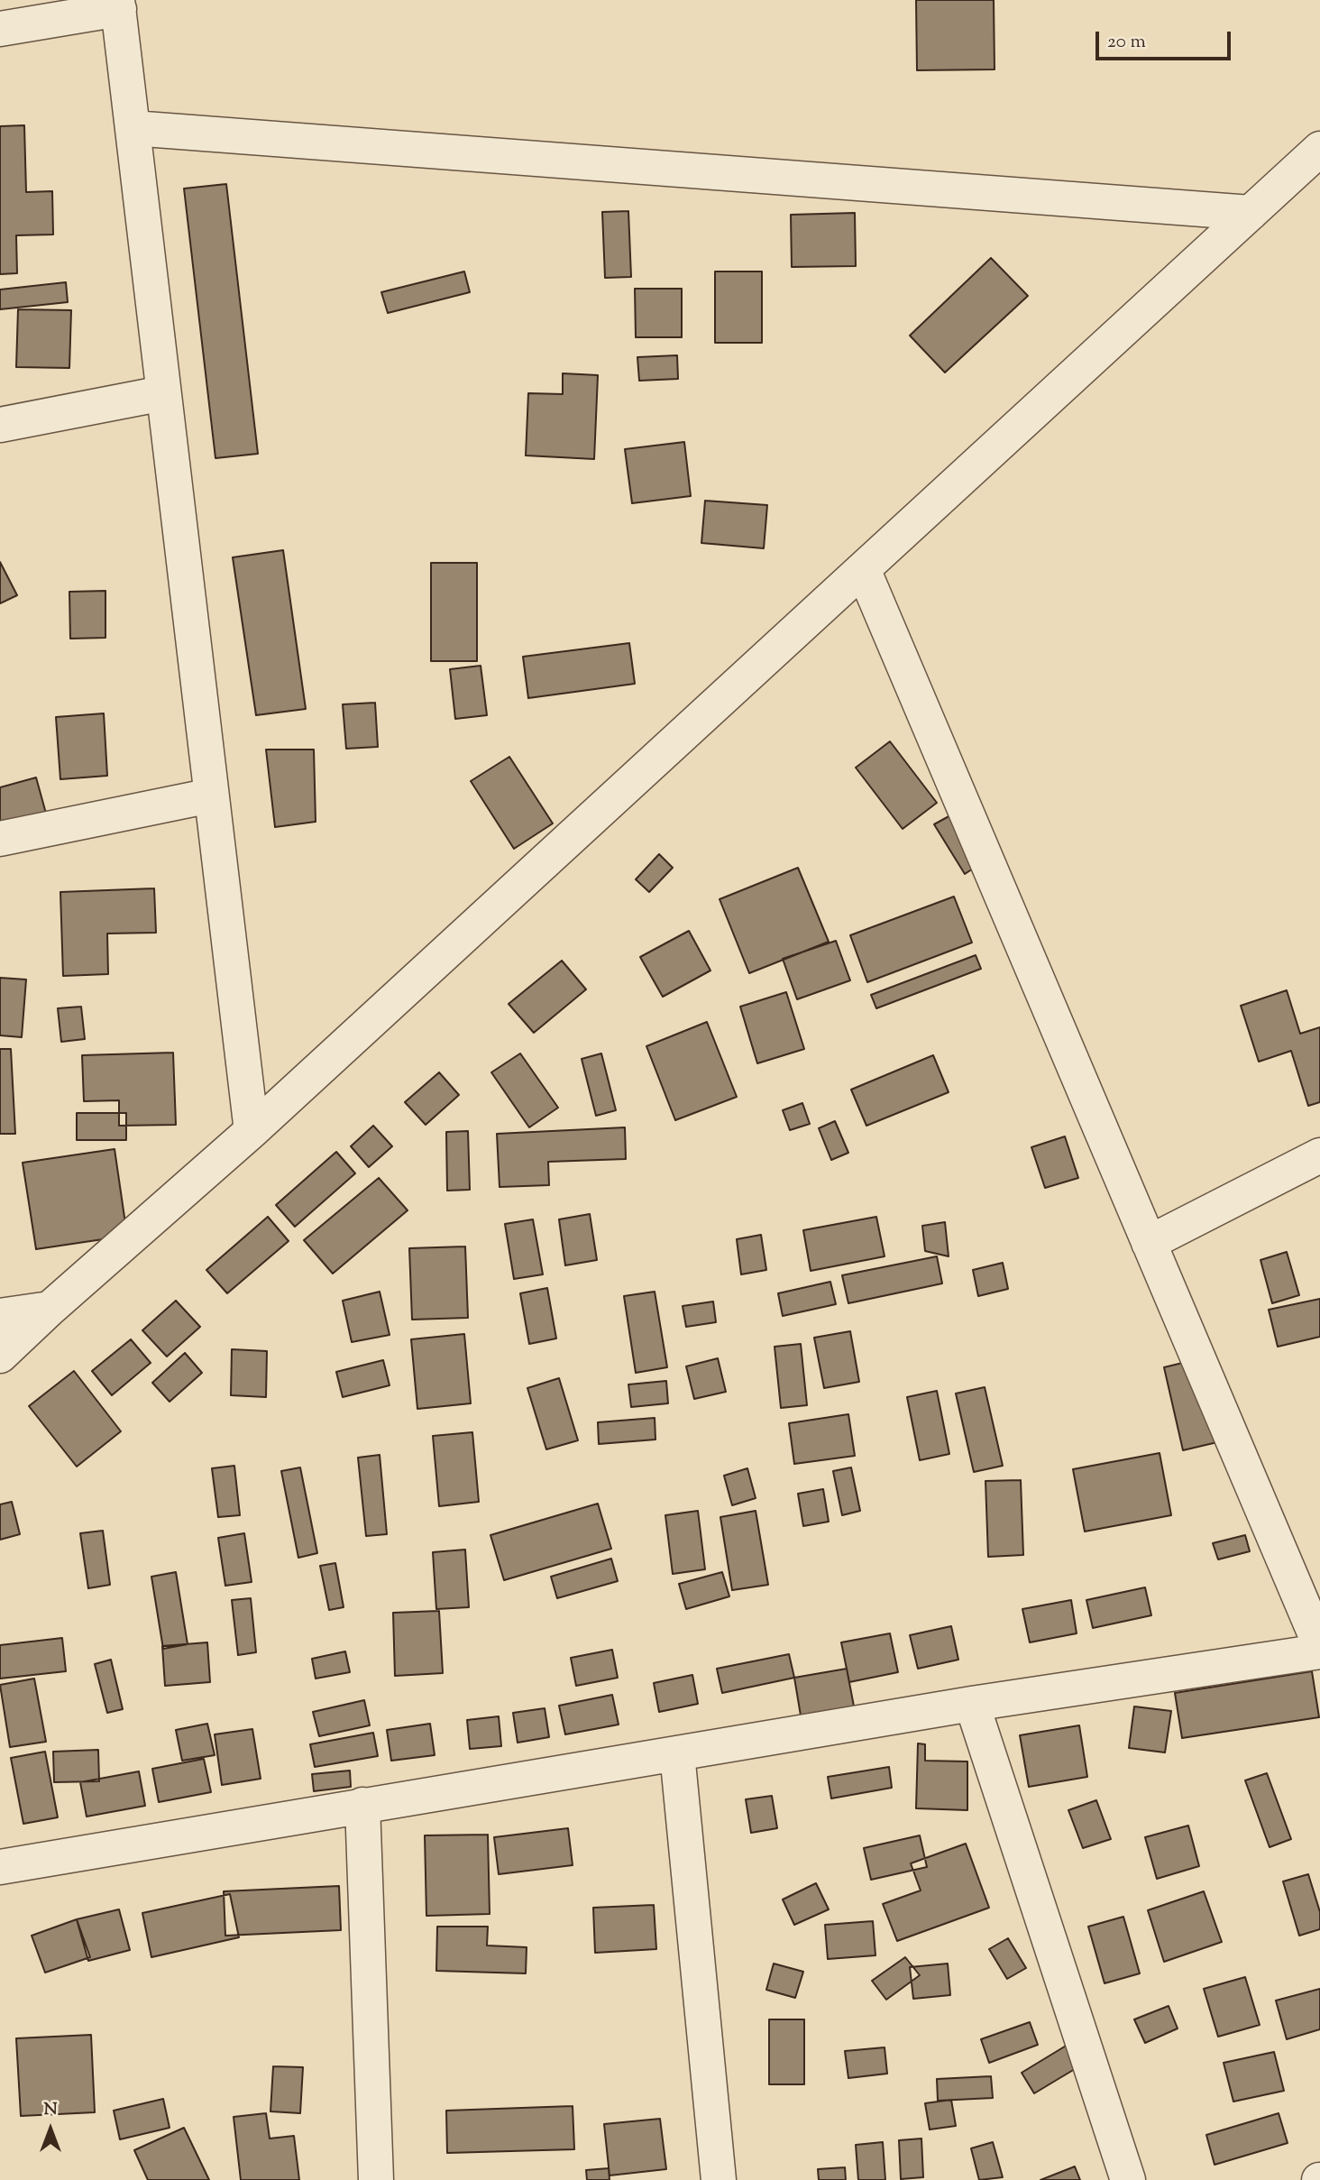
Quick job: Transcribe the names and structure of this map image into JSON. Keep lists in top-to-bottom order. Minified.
{"scale_bar":"20 m","north":"top"}
